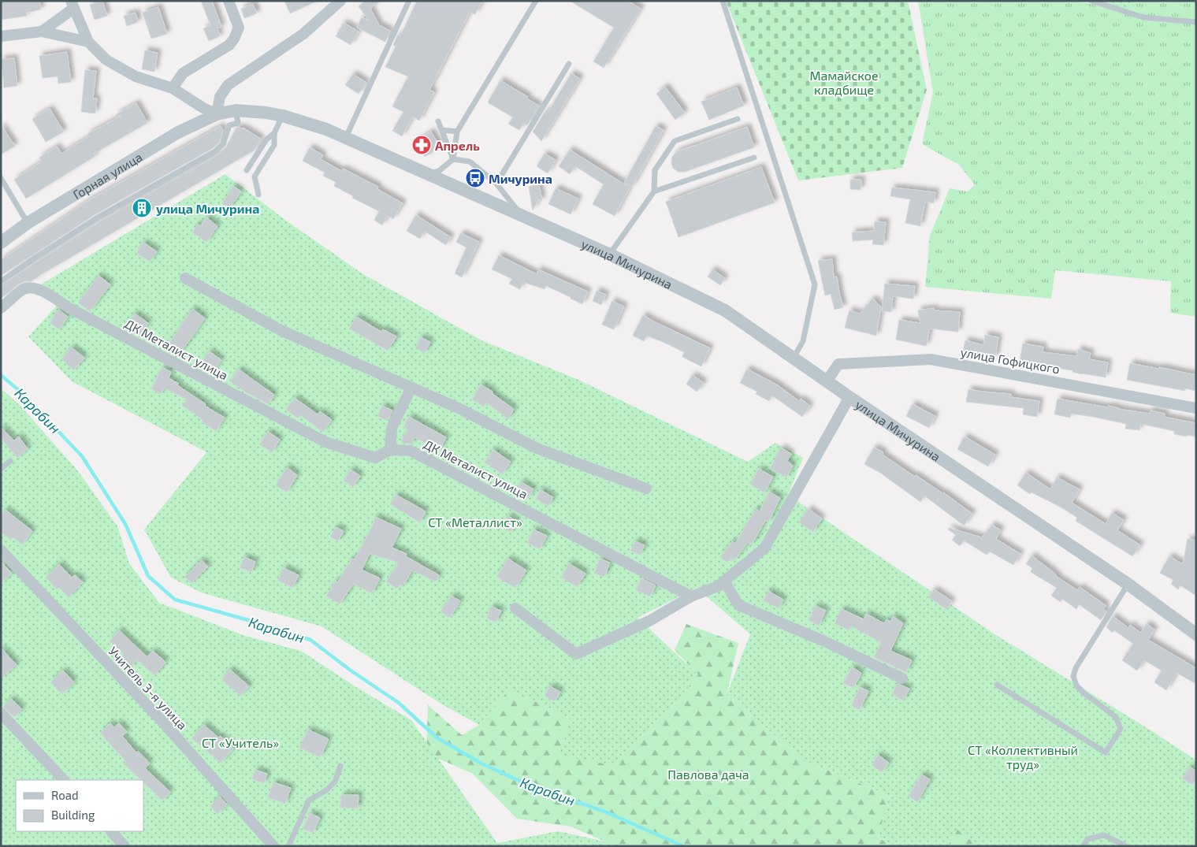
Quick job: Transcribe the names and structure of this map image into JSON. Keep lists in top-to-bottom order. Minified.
{"streets":{"street":["Горная улица","улица Мичурина","ДК Металист улица","улица Гофицкого","Учитель 3-я улица"]},"crossings":[["Горная улица","улица Мичурина"],["улица Мичурина","улица Гофицкого"]],"water":["Карабин"],"parks":["Мамайское кладбище","СТ «Металлист»","СТ «Учитель»","СТ «Коллективный труд»","Павлова дача"],"places":{"pharmacy":["Апрель"],"bus stop":["Мичурина"],"building":["улица Мичурина"]},"legend":["Road","Building"]}
